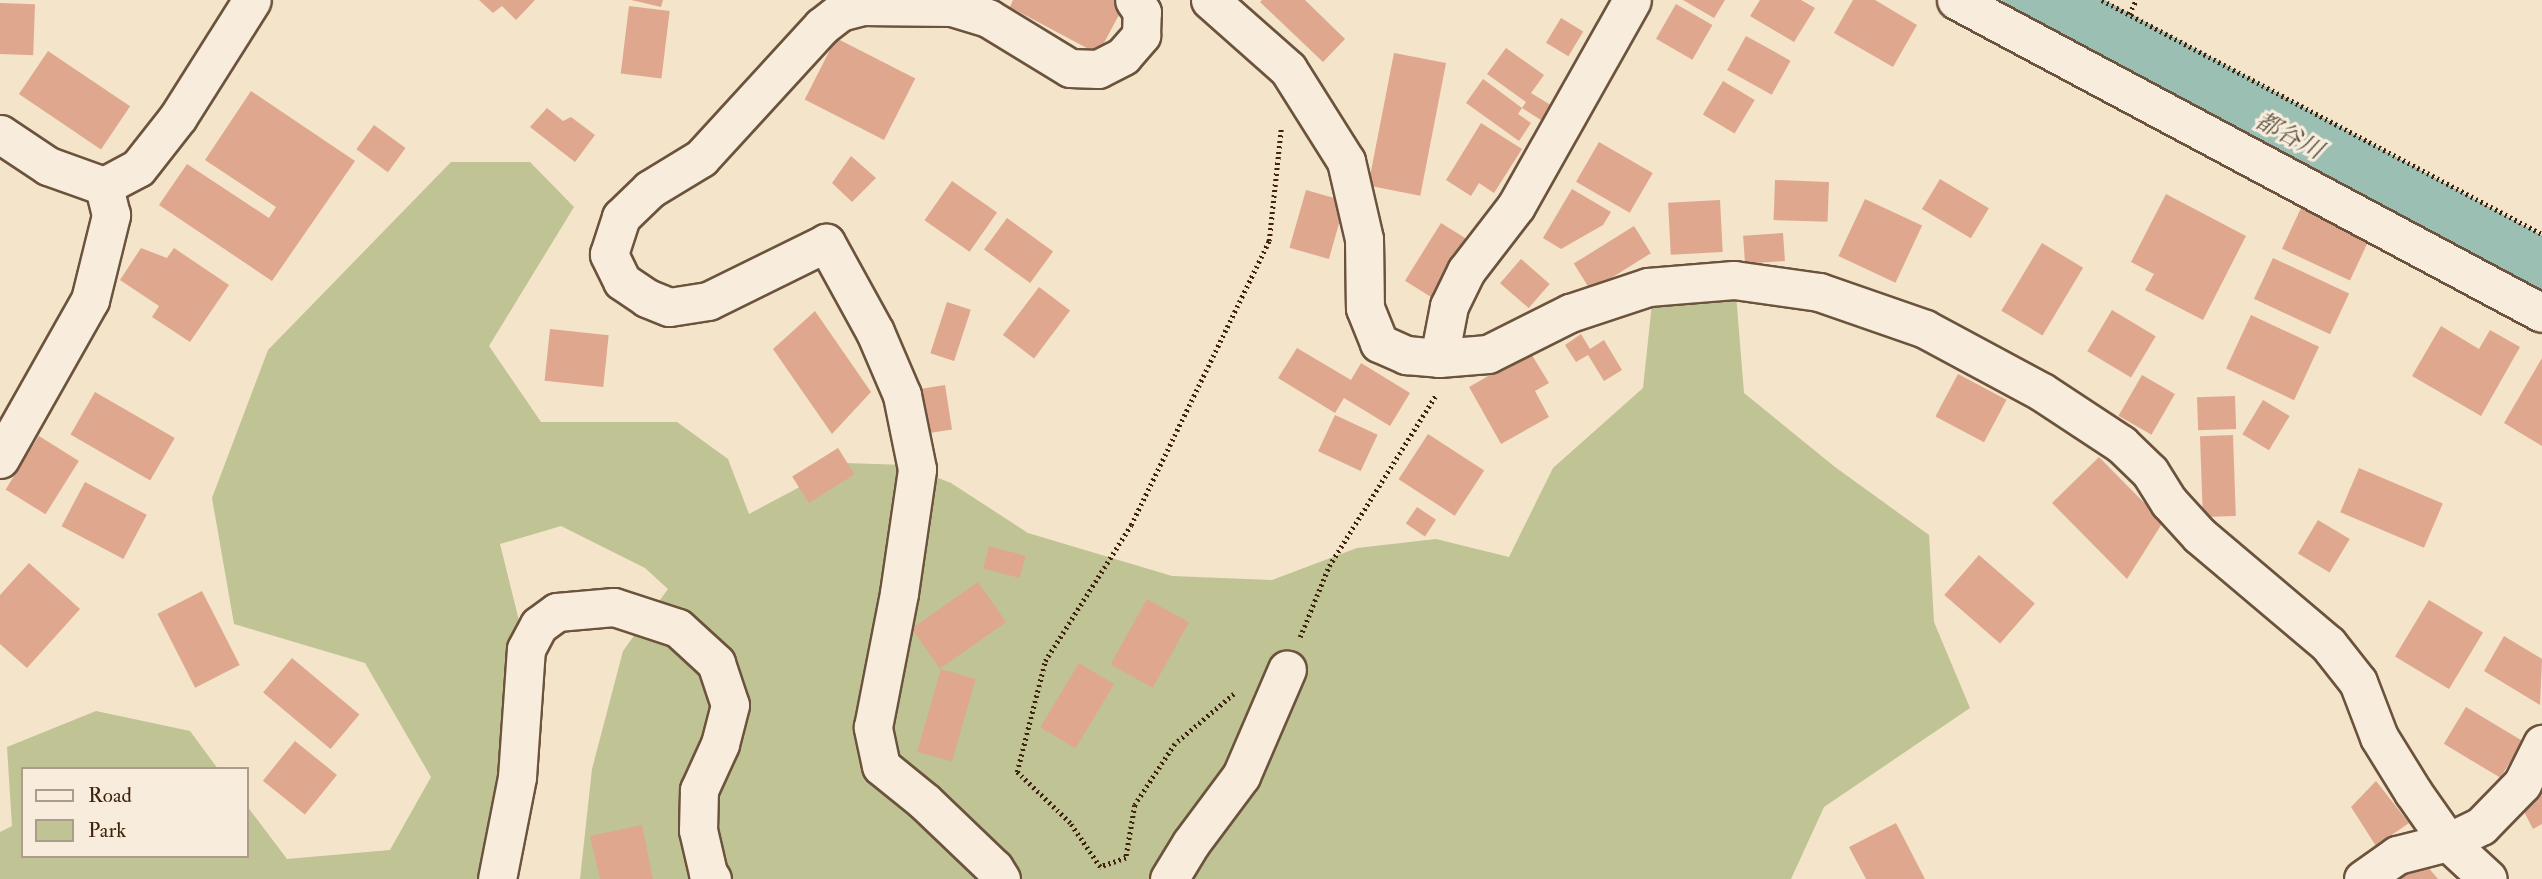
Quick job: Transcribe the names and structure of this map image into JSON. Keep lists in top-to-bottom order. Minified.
{"water":["都谷川"],"legend":["Road","Park"]}
